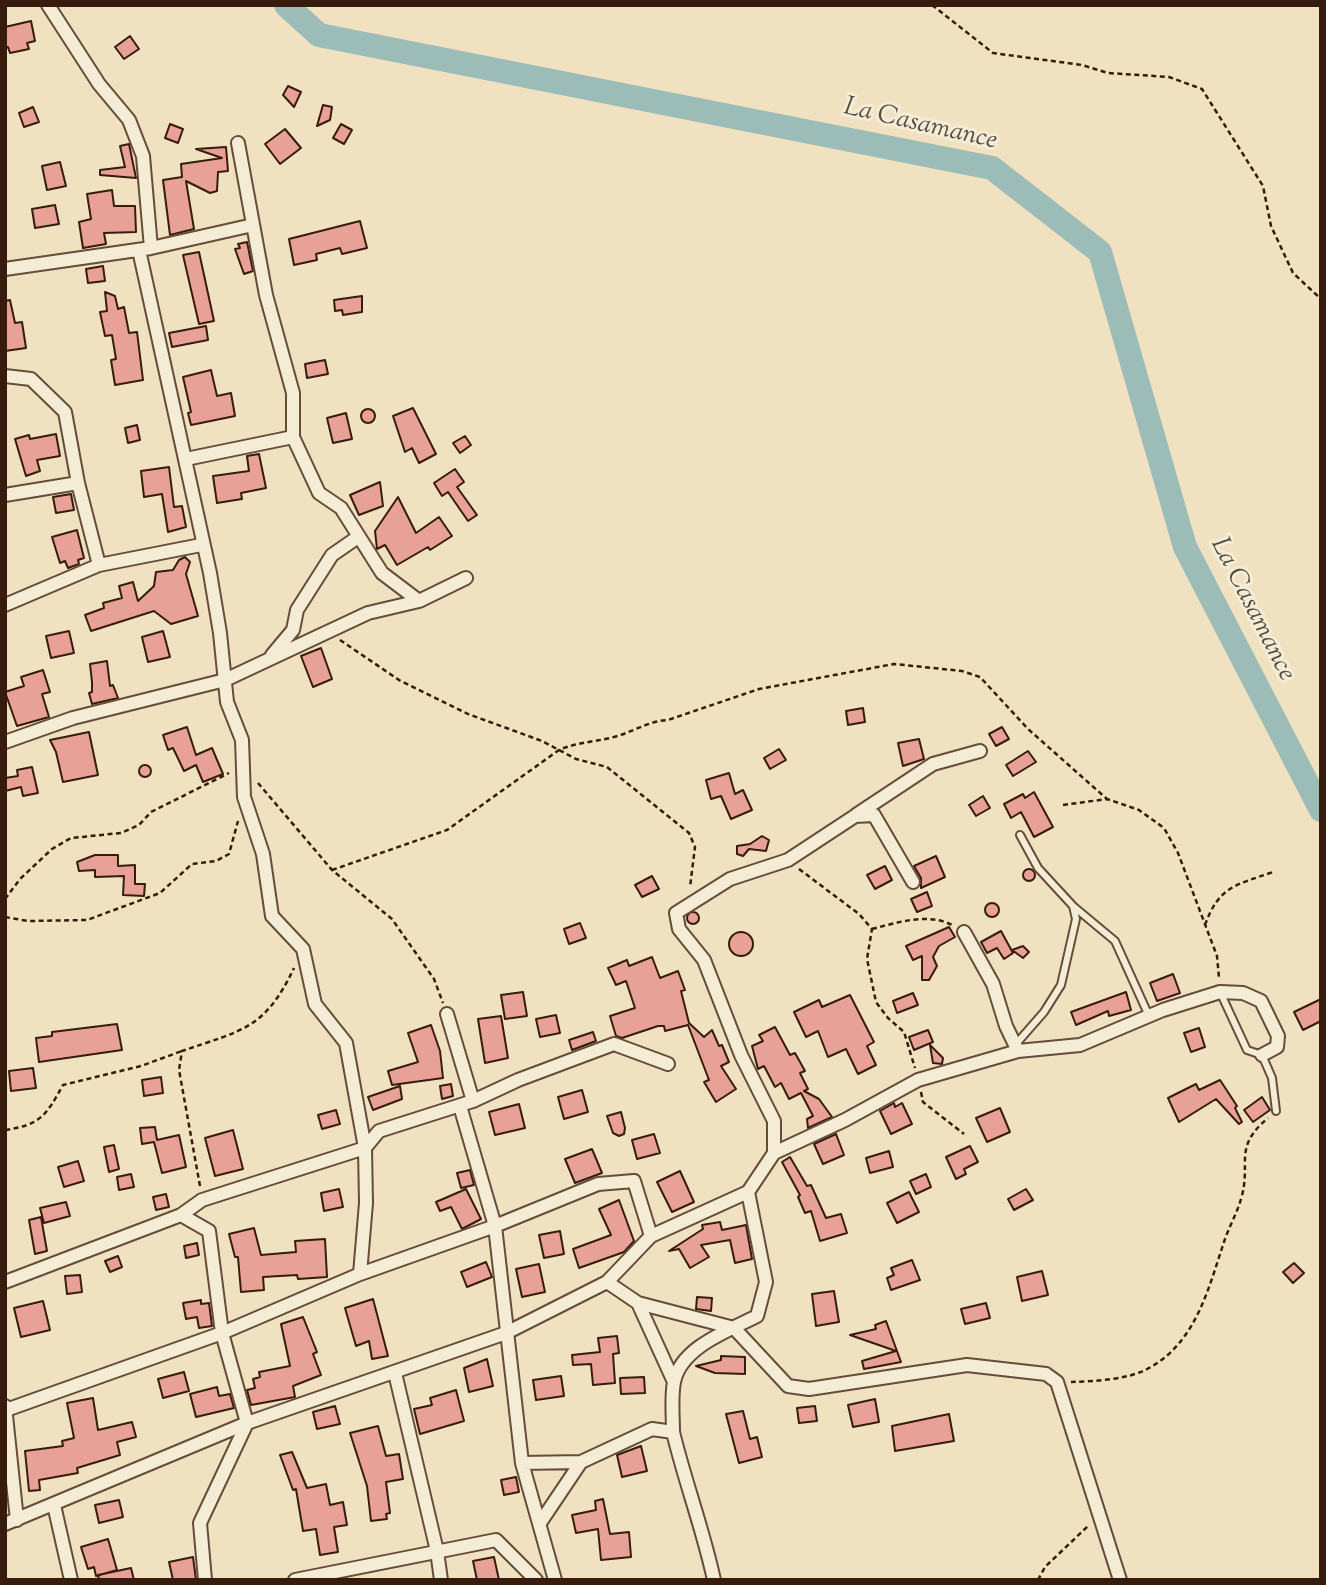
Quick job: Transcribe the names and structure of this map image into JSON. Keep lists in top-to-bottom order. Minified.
{"water":["La Casamance"]}
